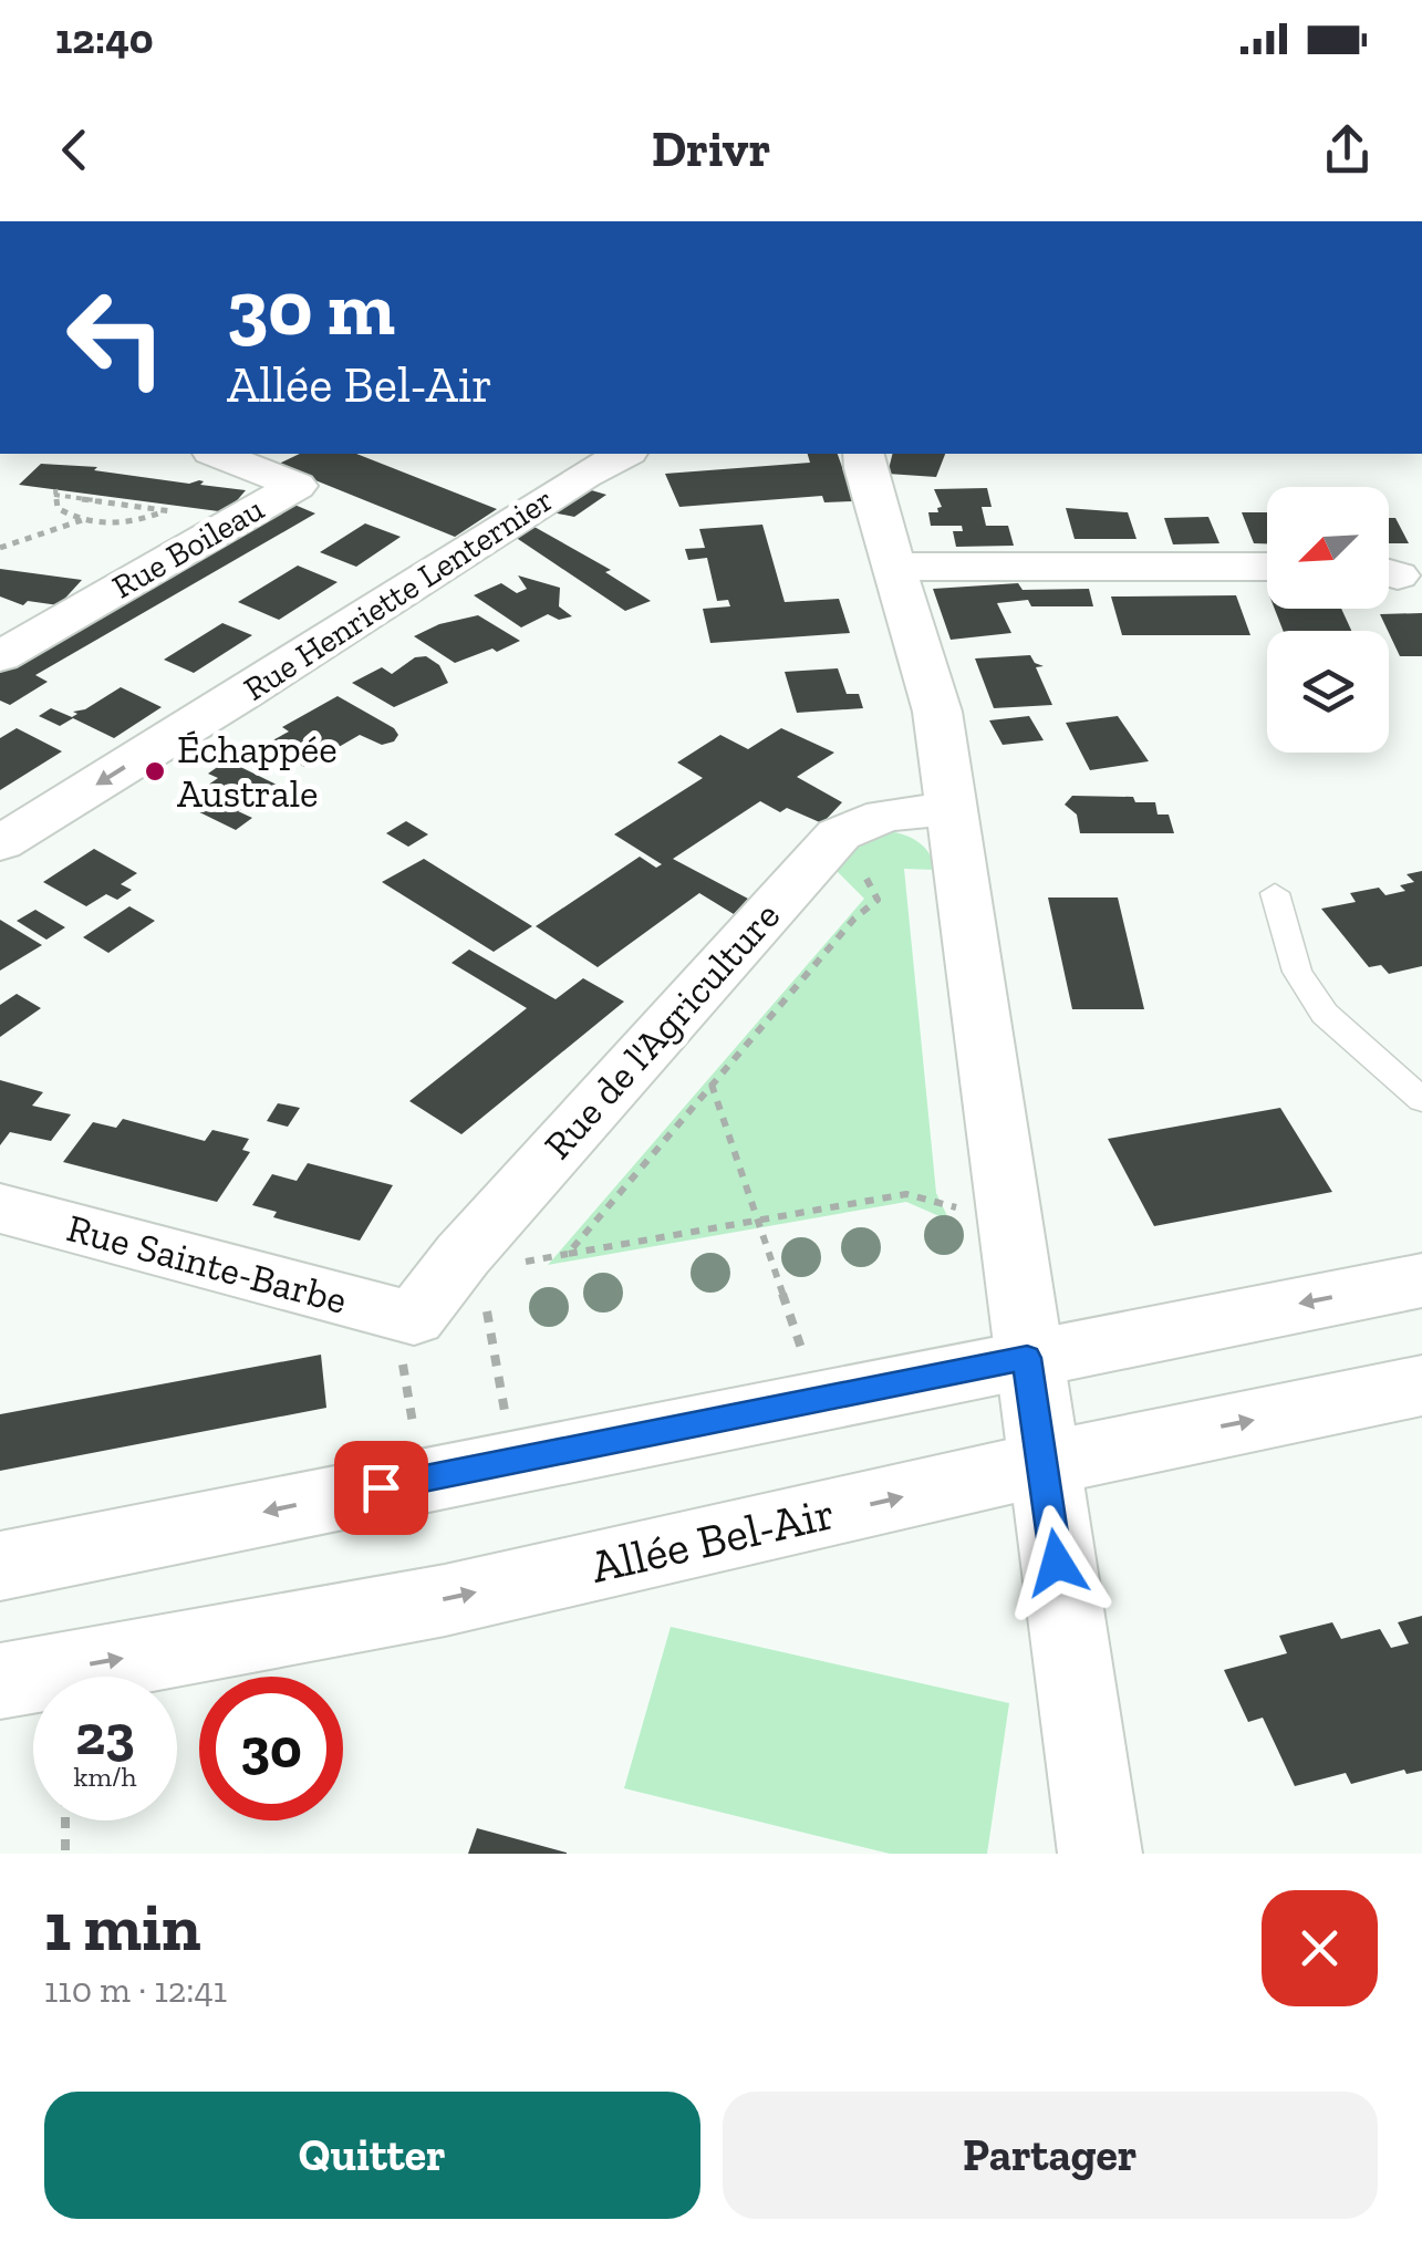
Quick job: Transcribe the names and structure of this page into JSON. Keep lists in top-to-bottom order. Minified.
{"streets":{"street":["Rue Boileau","Rue Henriette Lenternier","Rue de l'Agriculture","Rue Sainte-Barbe","Allée Bel-Air"]},"crossings":[["Rue de l'Agriculture","Rue Sainte-Barbe"]],"one_way":["Rue Henriette Lenternier"],"places":["Échappée Australe"],"north":"bottom left","page":{"status":"12:40","header":"Drivr","turn":["30 m","Allée Bel-Air"],"speed":"23 km/h","limit":"30","heading":["1 min","110 m · 12:41"],"buttons":["Quitter","Partager"]}}
